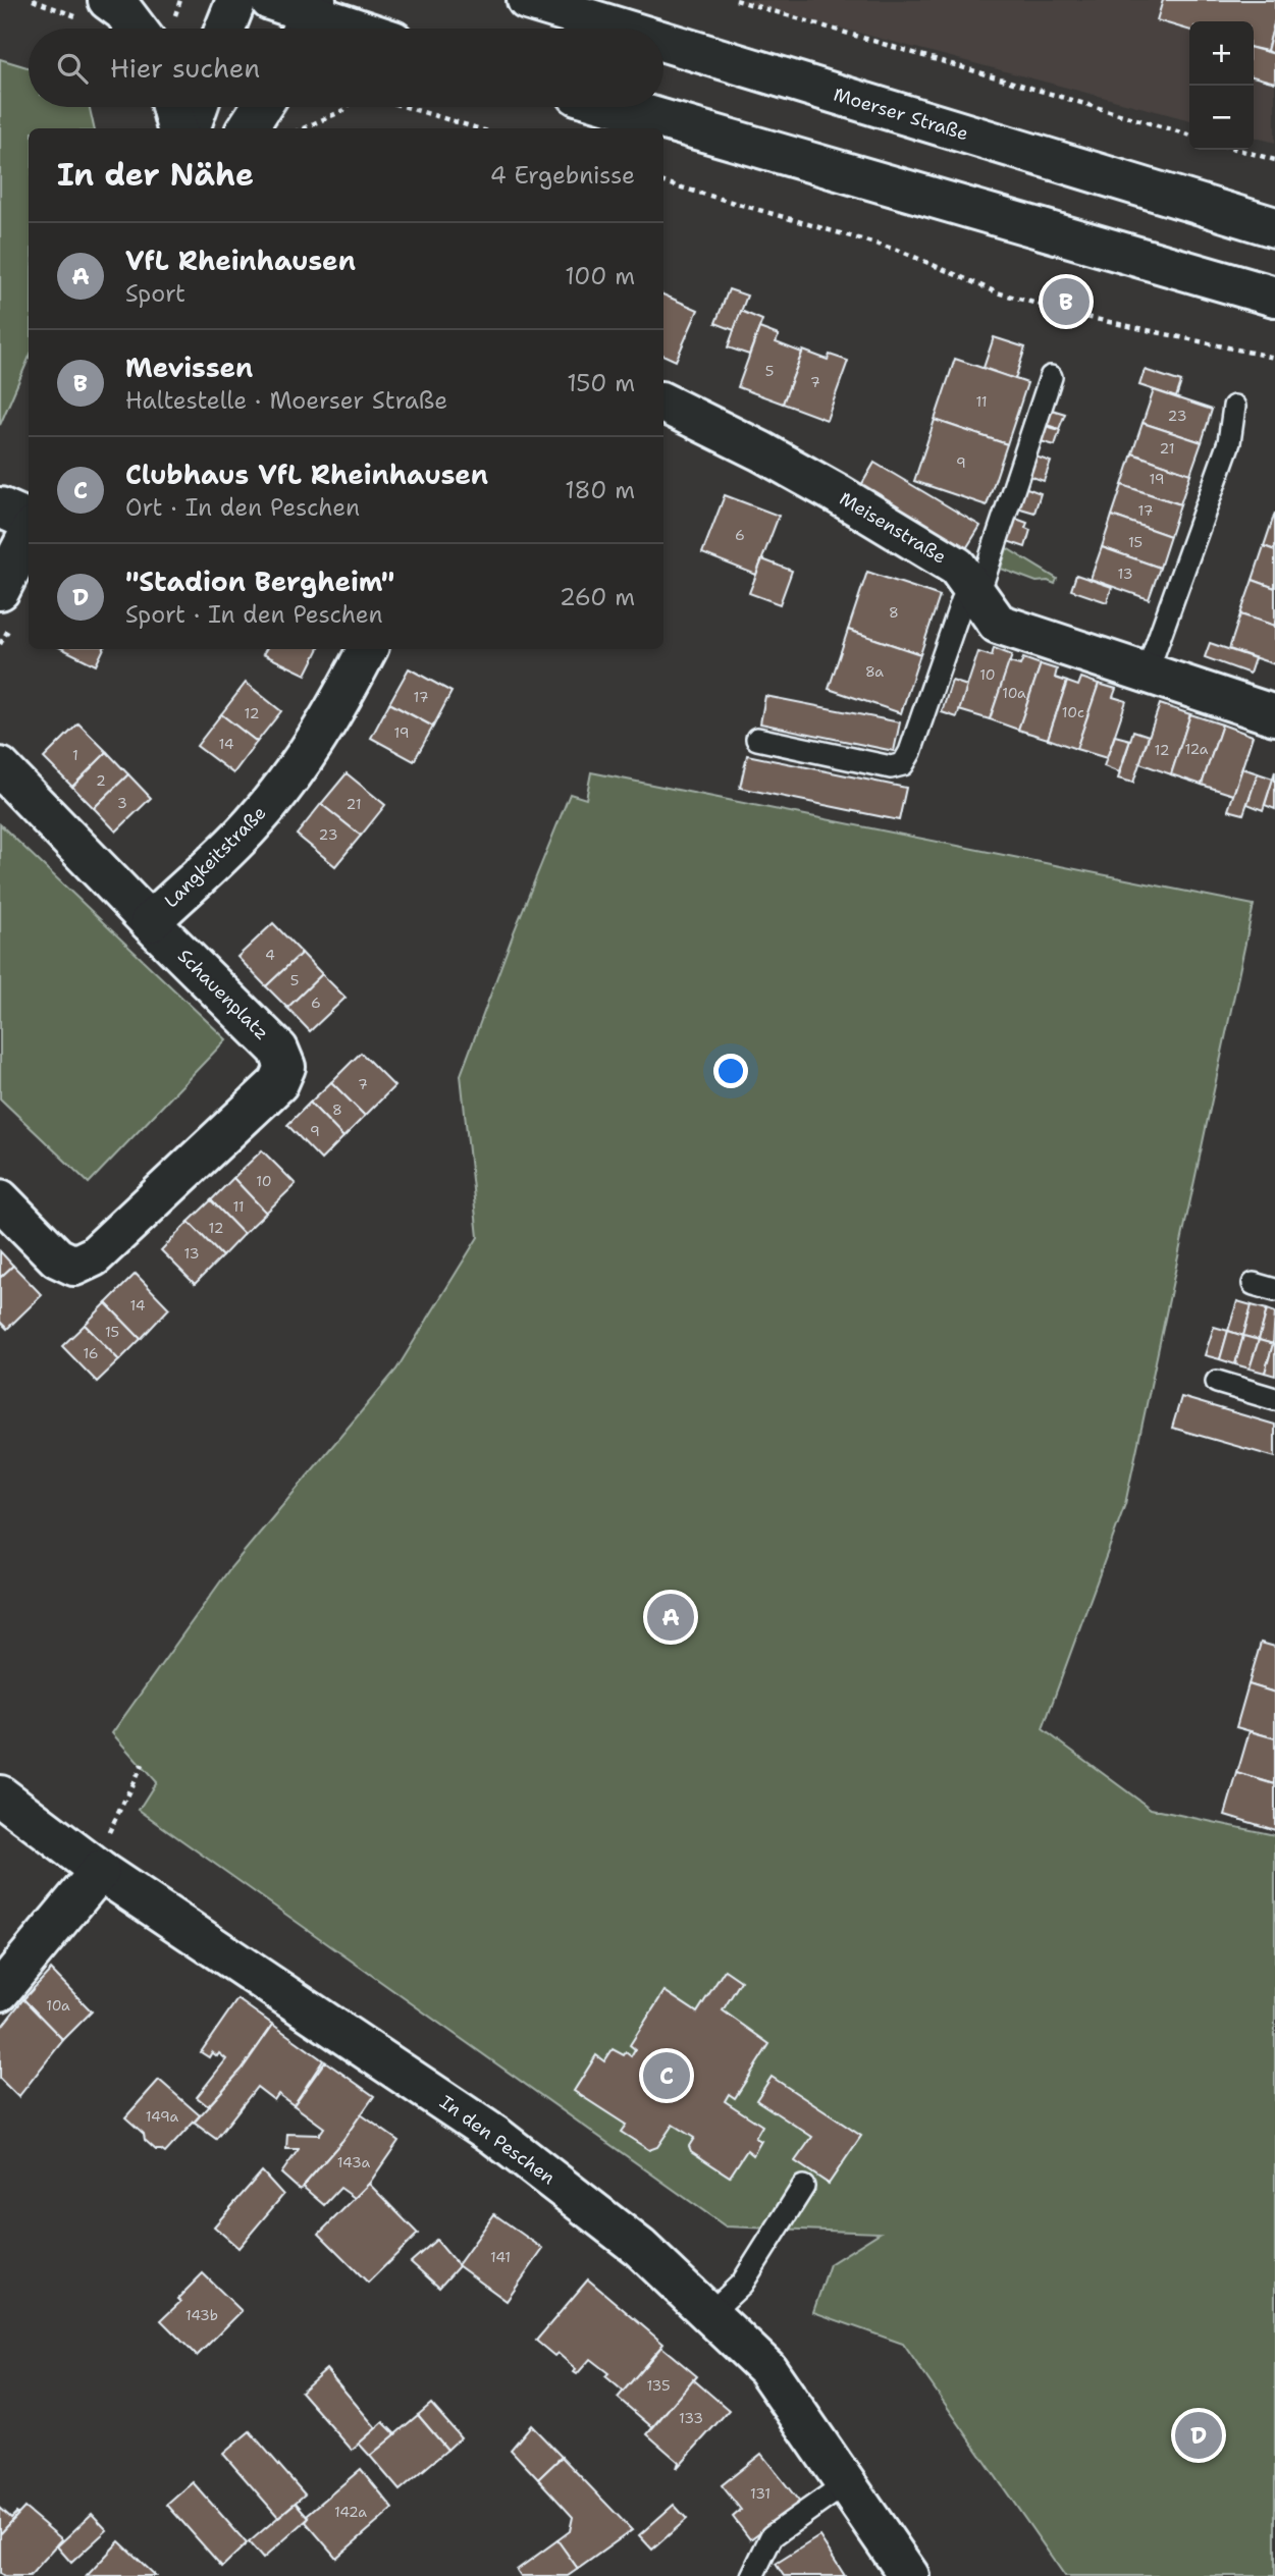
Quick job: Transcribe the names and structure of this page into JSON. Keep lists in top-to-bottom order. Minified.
{"streets":{"street":["Moerser Straße","Meisenstraße","Langkeitstraße","Schauenplatz","In den Peschen"]},"crossings":[["Langkeitstraße","Schauenplatz"]],"house_numbers":["5","7","11","23","21","9","19","17","6","15","13","8","8a","10","10a","17","10c","12","19","14","12a","12","1","2","3","21","23","4","5","6","7","8","9","10","11","12","13","14","15","16","10a","149a","143a","141","143b","135","133","131","142a"],"page":{"map_buttons":["+","−"],"search":"Hier suchen","heading":["In der Nähe","4 Ergebnisse"],"list":[{"mark":"A","name":"VfL Rheinhausen","note":"Sport","value":"100 m"},{"mark":"B","name":"Mevissen","note":"Haltestelle · Moerser Straße","value":"150 m"},{"mark":"C","name":"Clubhaus VfL Rheinhausen","note":"Ort · In den Peschen","value":"180 m"},{"mark":"D","name":"\"Stadion Bergheim\"","note":"Sport · In den Peschen","value":"260 m"}],"pins":["B","A","C","D"]}}
